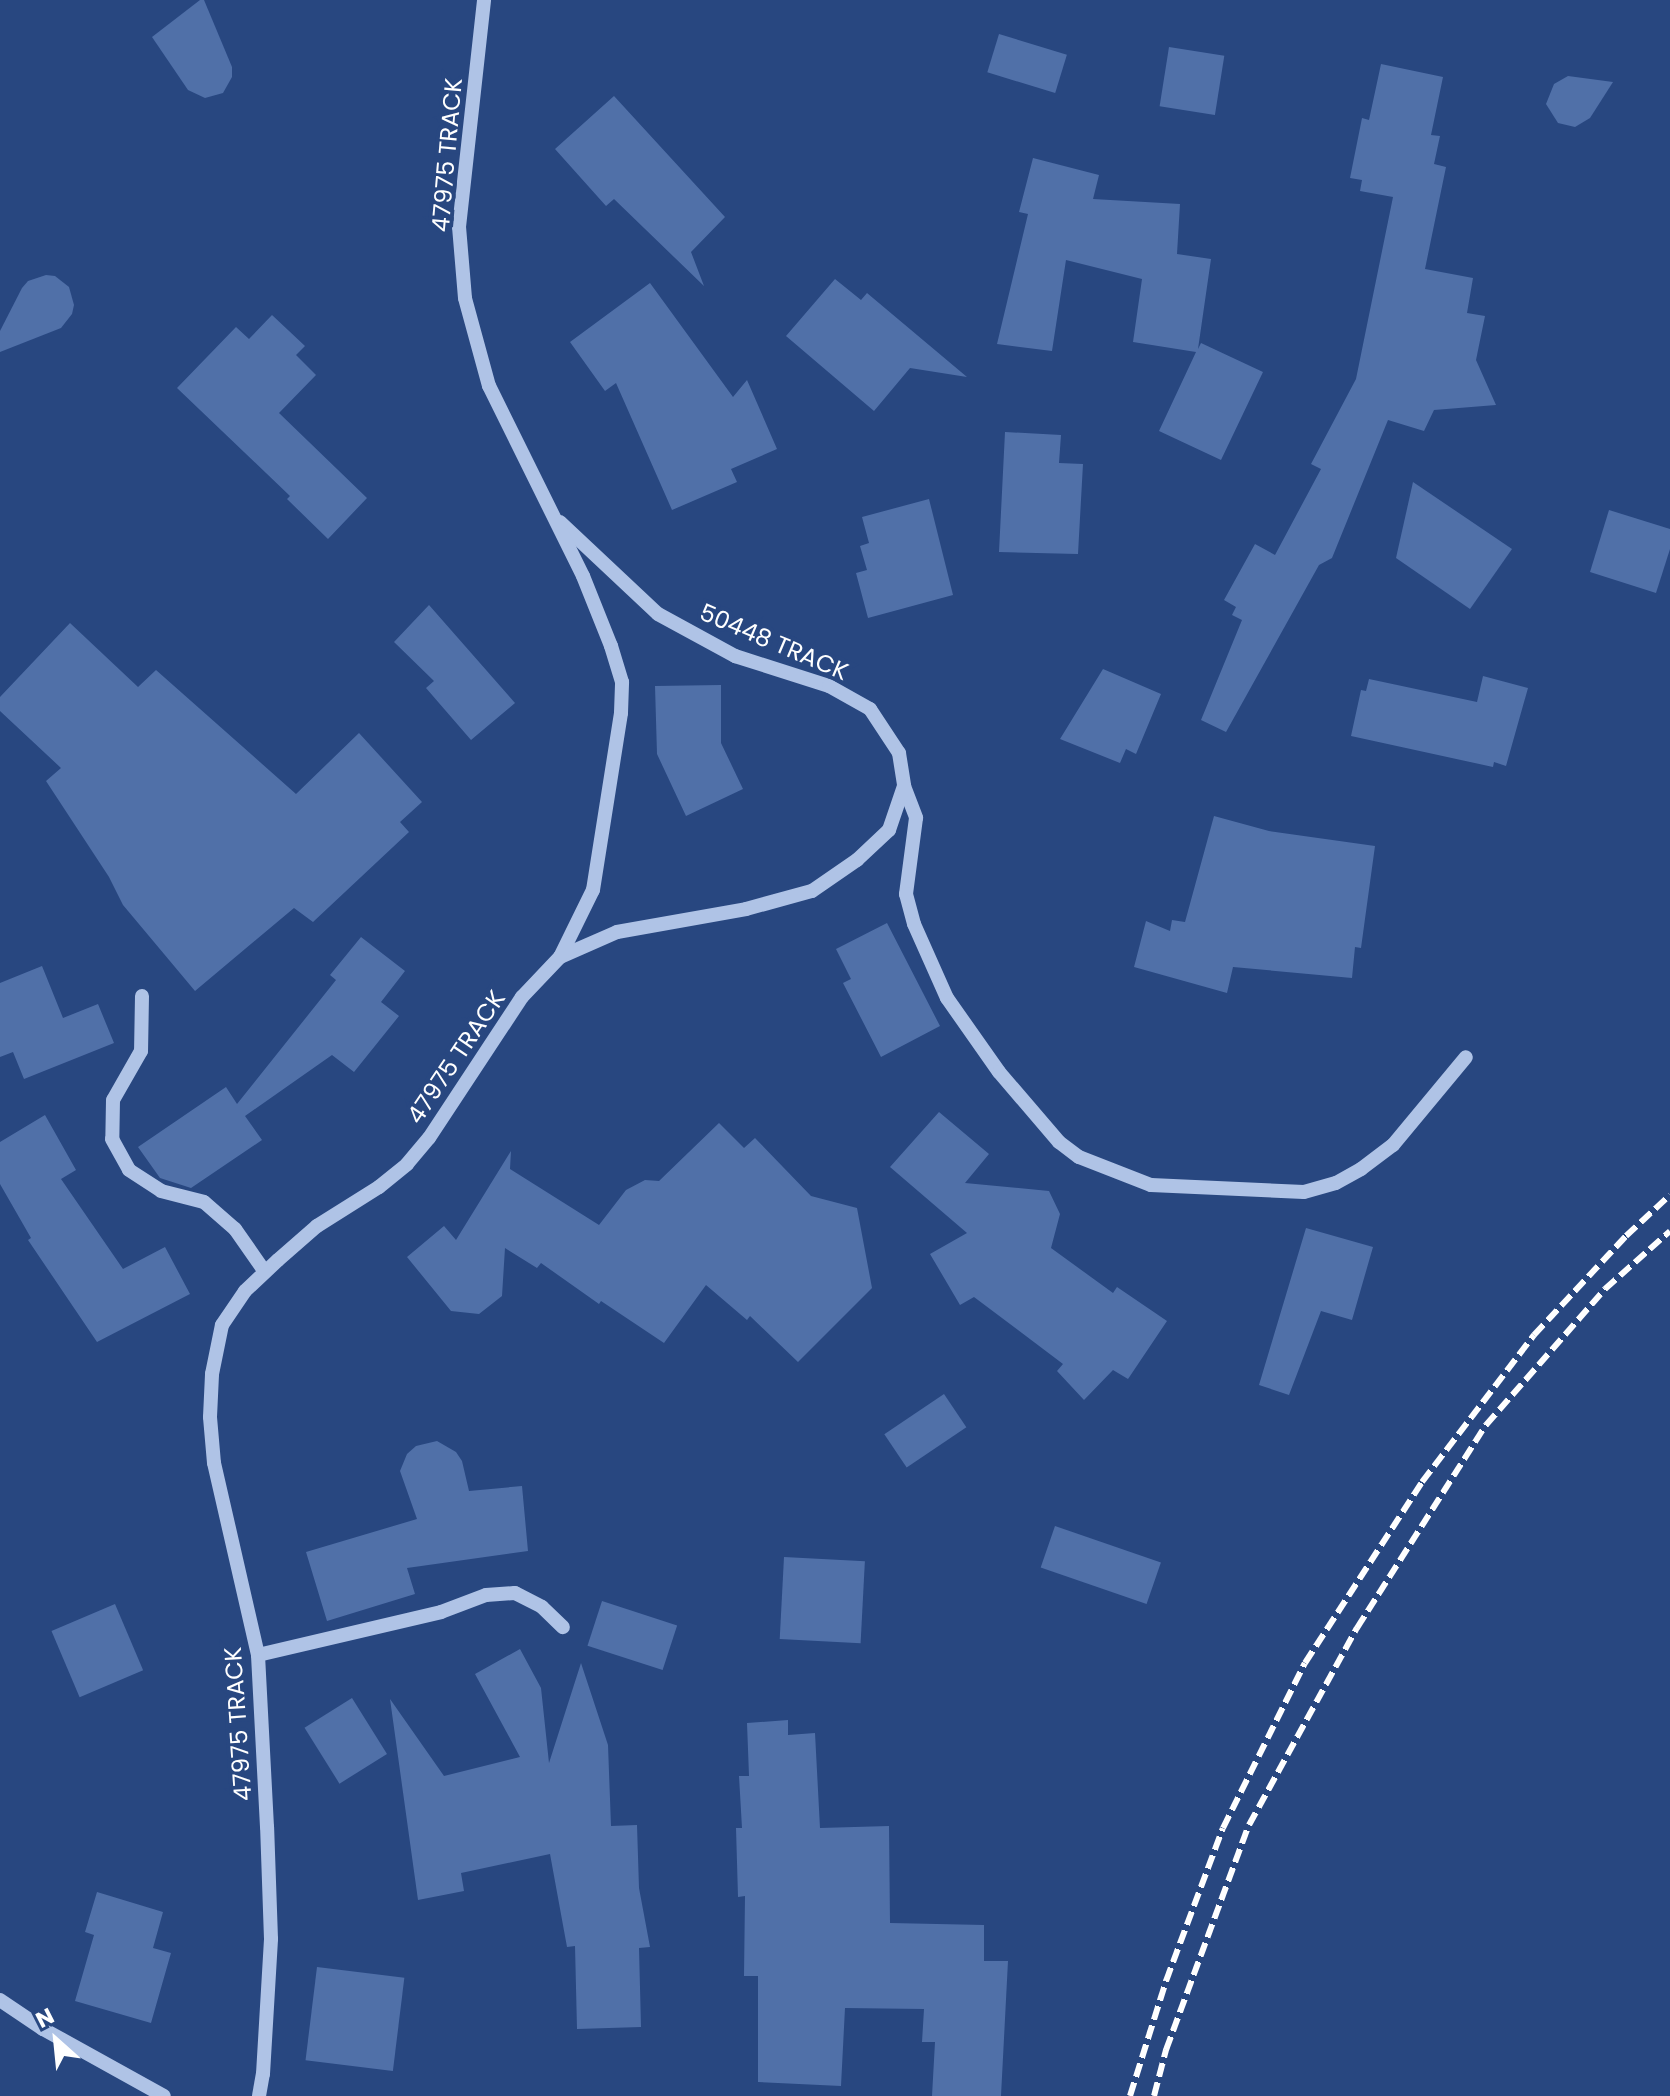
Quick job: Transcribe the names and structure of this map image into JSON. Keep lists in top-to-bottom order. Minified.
{"streets":{"street":["47975 TRACK","50448 TRACK"]},"crossings":[["47975 TRACK","50448 TRACK"]],"north":"top left"}
